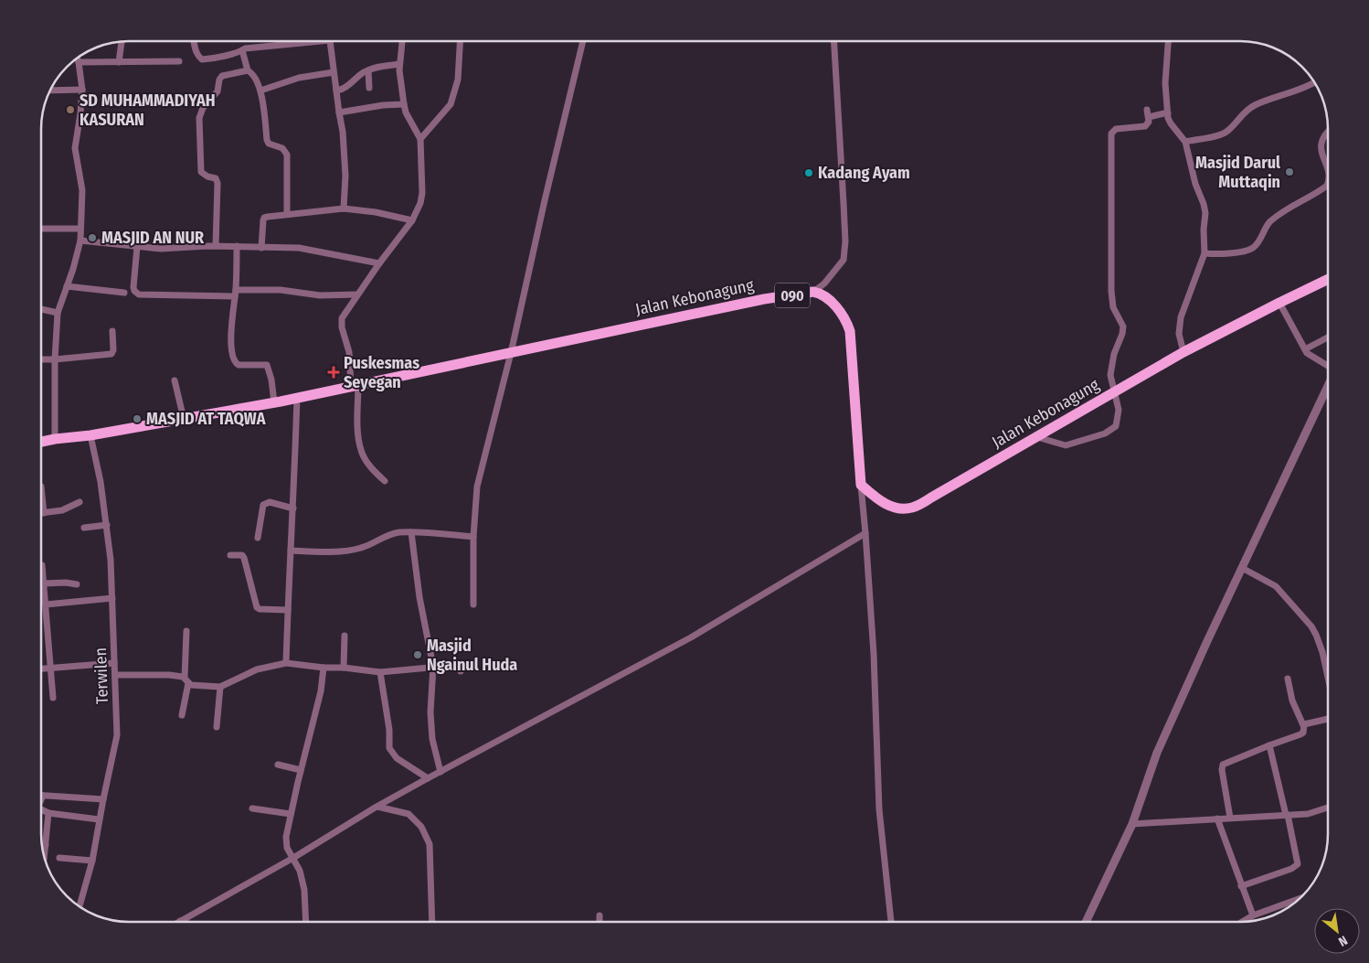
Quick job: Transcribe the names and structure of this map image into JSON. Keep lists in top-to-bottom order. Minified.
{"streets":{"main road":["090","Jalan Kebonagung"],"street":["Terwilen"]},"crossings":[["090","Jalan Kebonagung"],["Jalan Kebonagung","Terwilen"]],"places":{"other":["SD MUHAMMADIYAH KASURAN","Masjid Darul Muttaqin","Kadang Ayam","MASJID AN NUR","MASJID AT TAQWA","Masjid Ngainul Huda"],"health":["Puskesmas Seyegan"]},"north":"bottom right"}
